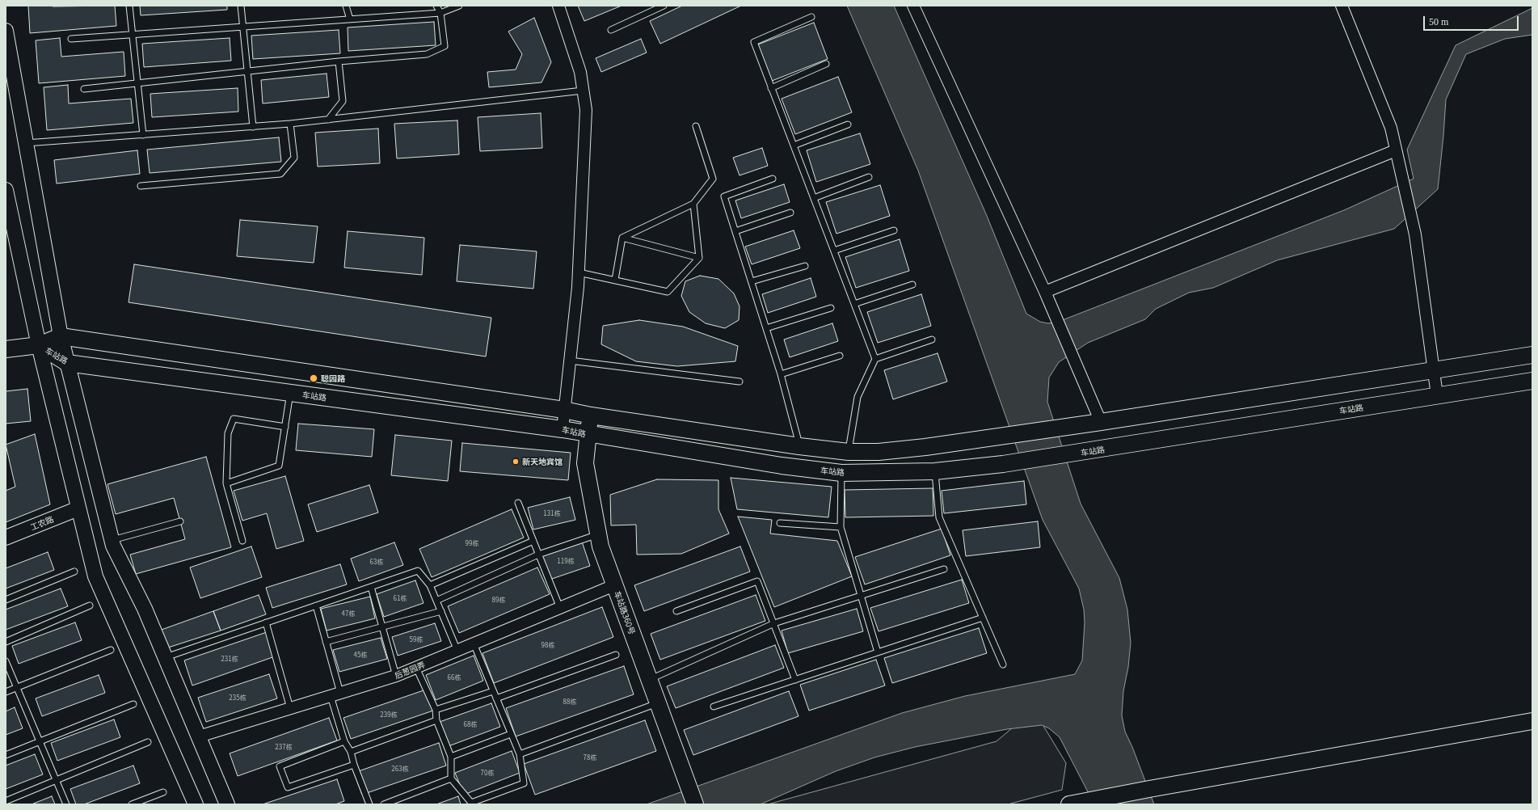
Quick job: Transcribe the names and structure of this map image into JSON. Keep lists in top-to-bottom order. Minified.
{"streets":{"main road":["车站路","车站路360号"],"street":["工农路","后葱园弄"]},"crossings":[["车站路","车站路360号"],["车站路360号","后葱园弄"]],"places":["聪园路","新天地宾馆"],"house_numbers":["131栋","99栋","119栋","63栋","61栋","89栋","47栋","59栋","98栋","45栋","231栋","66栋","235栋","88栋","239栋","68栋","237栋","78栋","263栋","70栋"],"scale_bar":"50 m"}
